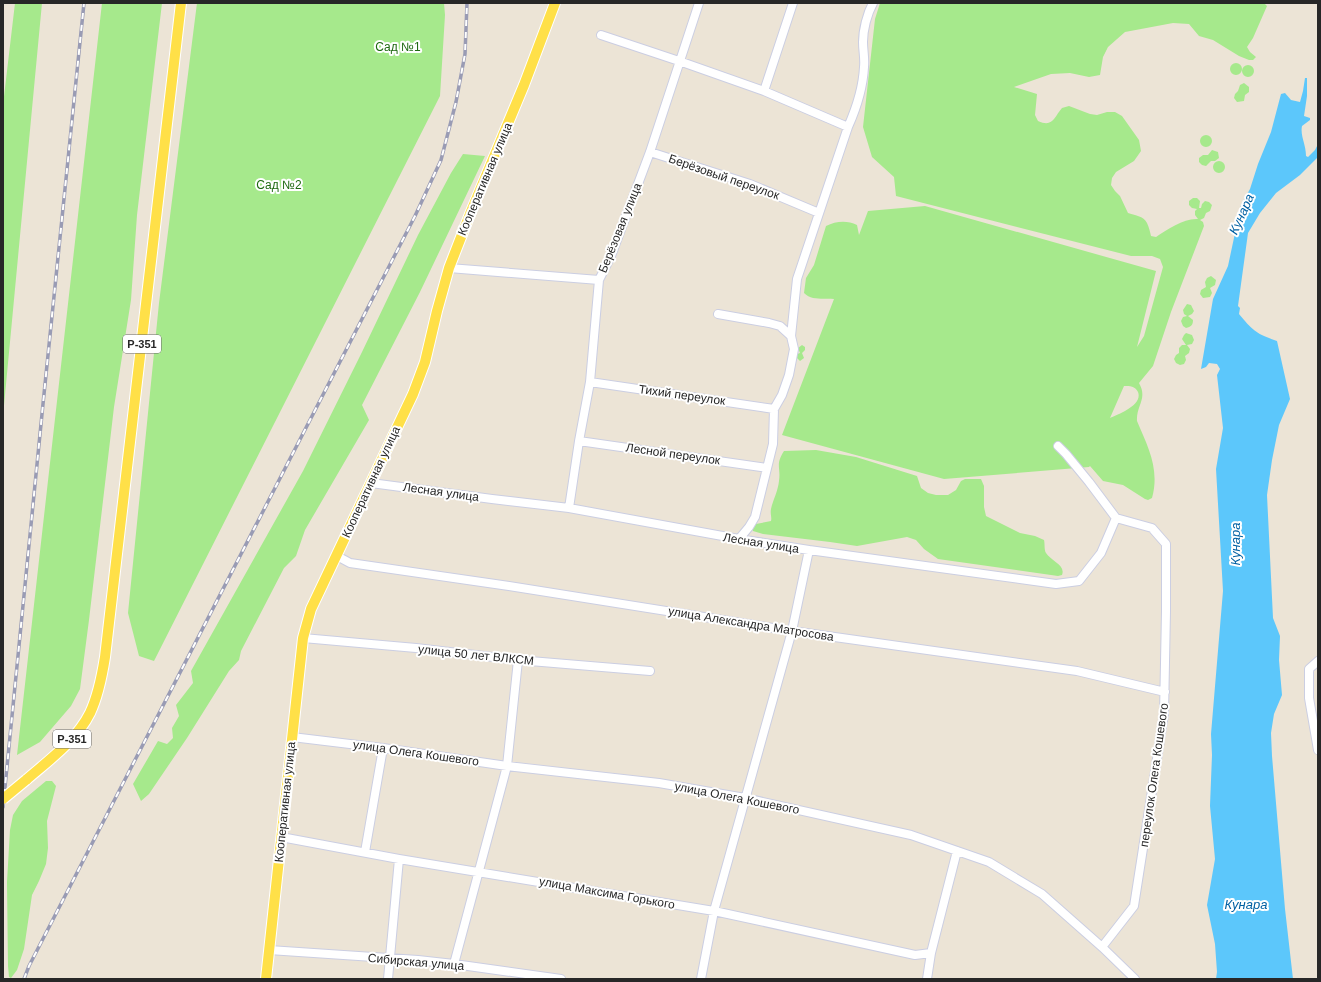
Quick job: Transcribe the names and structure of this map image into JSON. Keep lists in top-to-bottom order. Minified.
{"streets":{"main road":["Кооперативная улица","Р-351"],"street":["Берёзовый переулок","Берёзовая улица","Тихий переулок","Лесной переулок","Лесная улица","улица Александра Матросова","улица 50 лет ВЛКСМ","улица Олега Кошевого","переулок Олега Кошевого","улица Максима Горького","Сибирская улица"]},"crossings":[["Берёзовый переулок","Берёзовая улица"],["Кооперативная улица","Лесная улица"],["Кооперативная улица","улица Александра Матросова"],["Кооперативная улица","улица 50 лет ВЛКСМ"],["Кооперативная улица","улица Олега Кошевого"],["Кооперативная улица","улица Максима Горького"],["Кооперативная улица","Сибирская улица"],["Берёзовая улица","Тихий переулок"],["Берёзовая улица","Лесной переулок"],["Берёзовая улица","Лесная улица"],["Лесная улица","переулок Олега Кошевого"],["улица Александра Матросова","переулок Олега Кошевого"],["улица Олега Кошевого","переулок Олега Кошевого"]],"water":["Кунара"],"parks":["Сад №1","Сад №2"]}
